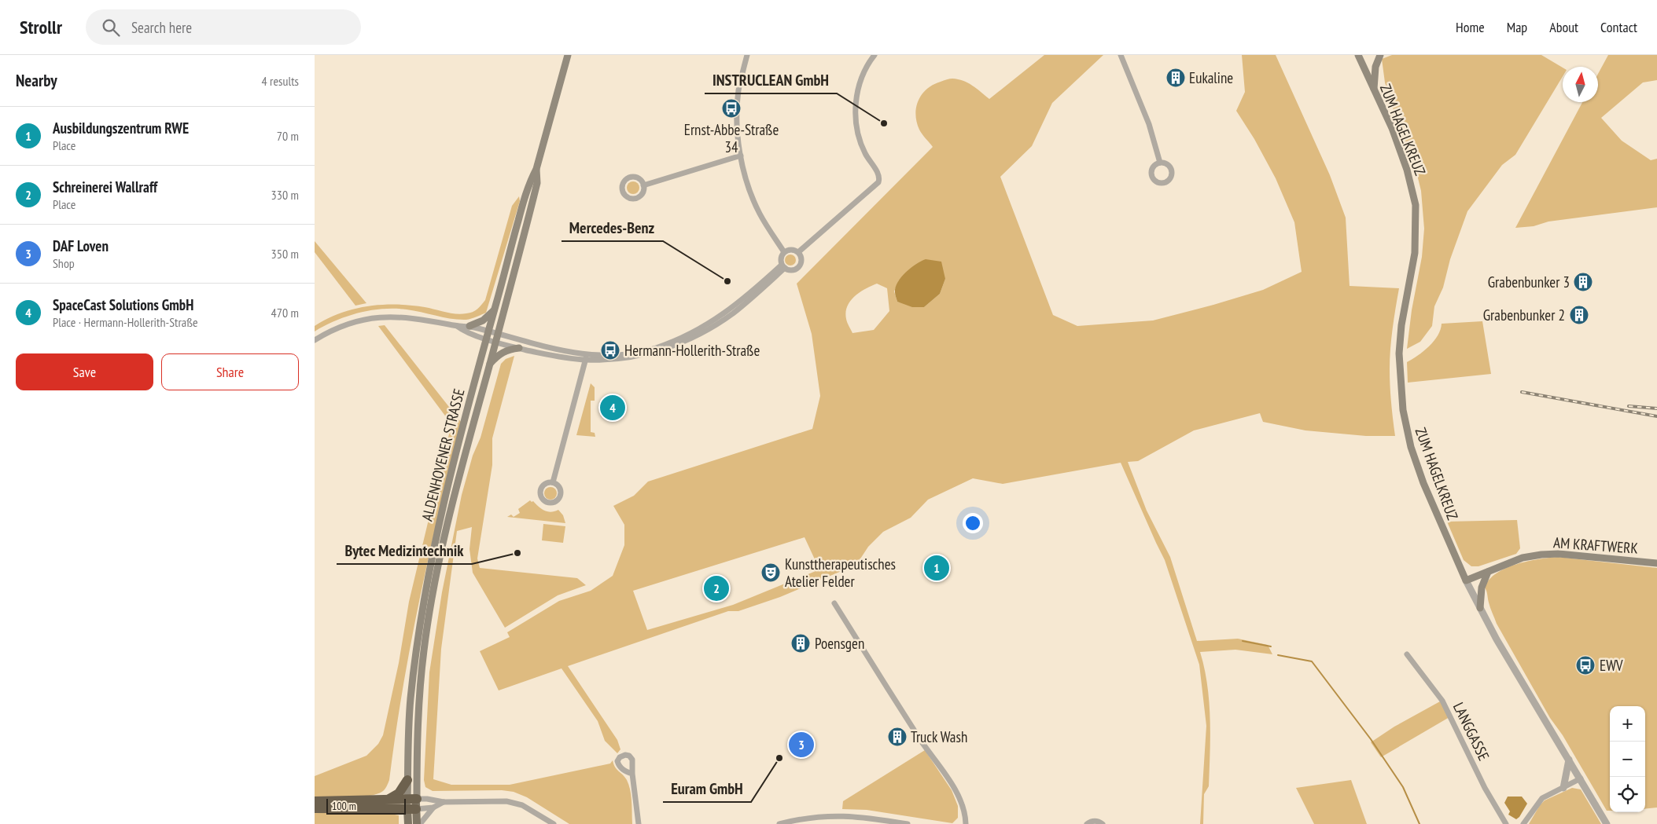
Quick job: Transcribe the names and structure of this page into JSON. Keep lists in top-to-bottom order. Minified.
{"streets":{"main road":["ZUM HAGELKREUZ","ALDENHOVENER STRASSE","AM KRAFTWERK"],"street":["LANGGASSE"]},"crossings":[["ZUM HAGELKREUZ","AM KRAFTWERK"]],"places":{"building":["Eukaline","Grabenbunker 3","Grabenbunker 2","Poensgen","Truck Wash"],"bus stop":["Ernst-Abbe-Straße 34","Hermann-Hollerith-Straße","EWV"],"other":["INSTRUCLEAN GmbH","Mercedes-Benz","Bytec Medizintechnik","Euram GmbH"],"theatre":["Kunsttherapeutisches Atelier Felder"]},"scale_bar":"100 m","north":"top","page":{"header":"Strollr","search":"Search here","nav":["Home","Map","About","Contact"],"heading":["Nearby","4 results"],"list":[{"mark":"1","name":"Ausbildungszentrum RWE","note":"Place","value":"70 m"},{"mark":"2","name":"Schreinerei Wallraff","note":"Place","value":"330 m"},{"mark":"3","name":"DAF Loven","note":"Shop","value":"350 m"},{"mark":"4","name":"SpaceCast Solutions GmbH","note":"Place · Hermann-Hollerith-Straße","value":"470 m"}],"buttons":["Save","Share"],"pins":["4","1","2","3"],"map_buttons":["+","−"],"scale":"100 m"}}
